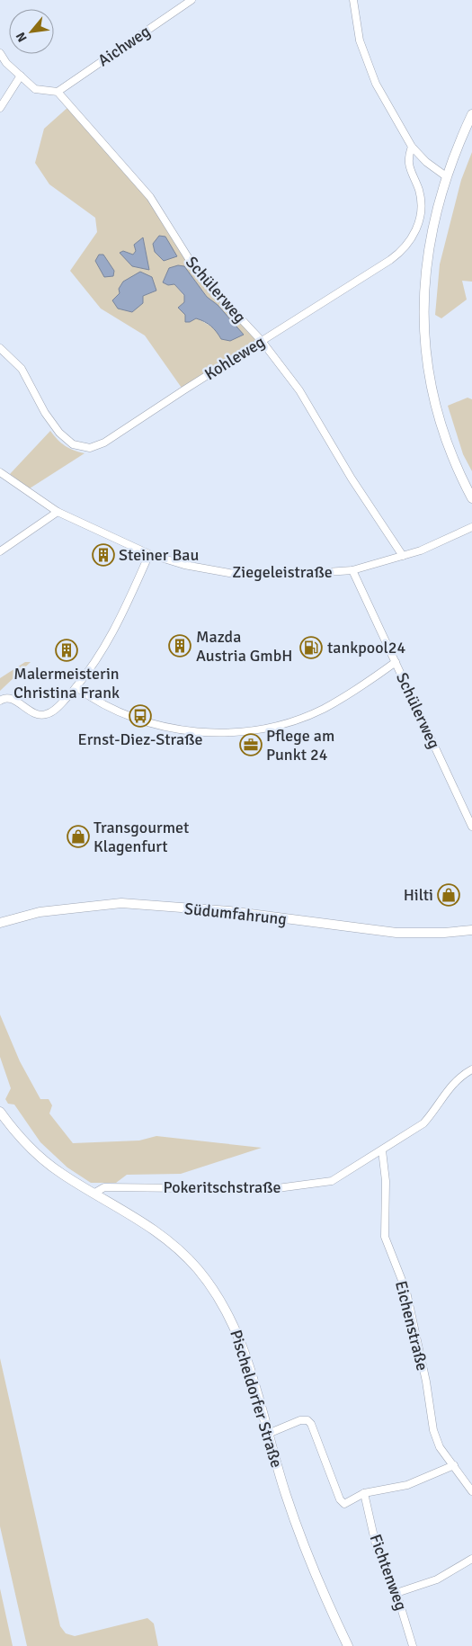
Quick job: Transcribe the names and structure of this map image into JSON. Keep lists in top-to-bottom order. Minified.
{"streets":{"main road":["Südumfahrung","Pischeldorfer Straße"],"street":["Aichweg","Schülerweg","Kohleweg","Ziegeleistraße","Pokeritschstraße","Eichenstraße","Fichtenweg"]},"crossings":[["Aichweg","Schülerweg"],["Schülerweg","Kohleweg"],["Schülerweg","Ziegeleistraße"],["Pokeritschstraße","Eichenstraße"],["Pokeritschstraße","Pischeldorfer Straße"]],"places":{"building":["Steiner Bau","Mazda Austria GmbH","Malermeisterin Christina Frank"],"fuel station":["tankpool24"],"bus stop":["Ernst-Diez-Straße"],"office":["Pflege am Punkt 24"],"shop":["Transgourmet Klagenfurt","Hilti"]},"north":"bottom left"}
